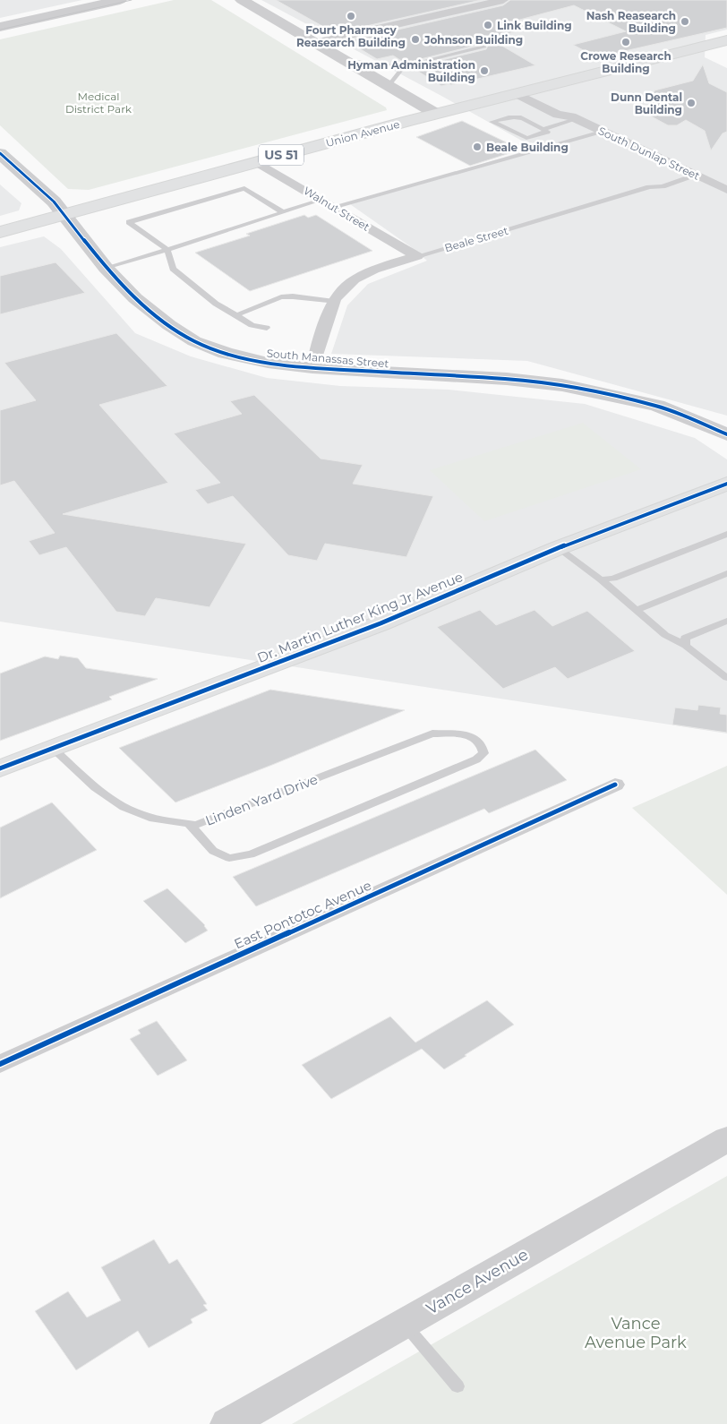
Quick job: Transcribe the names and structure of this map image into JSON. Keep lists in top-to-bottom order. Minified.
{"streets":{"main road":["Union Avenue","US 51","Dr. Martin Luther King Jr Avenue"],"street":["South Dunlap Street","Walnut Street","Beale Street","South Manassas Street","East Pontotoc Avenue","Vance Avenue"],"lane":["Linden Yard Drive"]},"crossings":[["Union Avenue","South Dunlap Street"],["Union Avenue","Walnut Street"],["Union Avenue","South Manassas Street"],["South Dunlap Street","Beale Street"],["Walnut Street","Beale Street"],["Beale Street","South Manassas Street"],["Dr. Martin Luther King Jr Avenue","Linden Yard Drive"]],"parks":["Medical District Park","Vance Avenue Park"],"places":["Fourt Pharmacy Reasearch Building","Nash Reasearch Building","Link Building","Johnson Building","Crowe Research Building","Hyman Administration Building","Dunn Dental Building","Beale Building"]}
